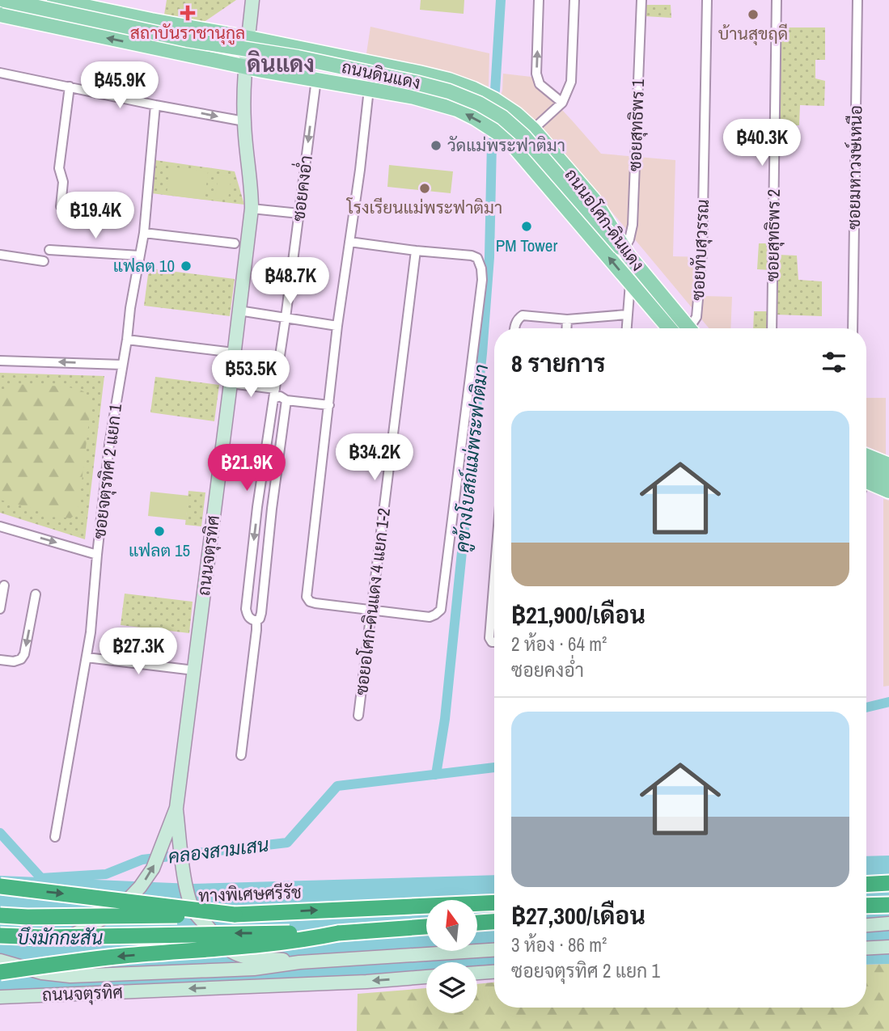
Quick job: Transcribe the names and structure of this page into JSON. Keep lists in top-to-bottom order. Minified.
{"streets":{"highway":["ทางพิเศษศรีรัช"],"main road":["ถนนดินแดง","ถนนอโศก-ดินแดง"],"street":["ซอยสุทธิพร 1","ซอยมหาวงษ์เหนือ","ซอยคงอ่ำ","ซอยสุทธิพร 2","ซอยทับสุวรรณ","ซอยจตุรทิศ 2 แยก 1","ถนนจตุรทิศ","ซอยอโศก-ดินแดง 4 แยก 1-2"]},"crossings":[["ถนนดินแดง","ซอยสุทธิพร 1"],["ถนนดินแดง","ถนนอโศก-ดินแดง"],["ซอยสุทธิพร 1","ถนนอโศก-ดินแดง"],["ซอยคงอ่ำ","ถนนอโศก-ดินแดง"],["ถนนอโศก-ดินแดง","ถนนจตุรทิศ"]],"districts":["ดินแดง"],"water":["คูข้างโบสถ์แม่พระฟาติมา","คลองสามเสน","บึงมักกะสัน"],"places":{"health":["สถาบันราชานุกูล"],"other":["บ้านสุขฤดี","วัดแม่พระฟาติมา","โรงเรียนแม่พระฟาติมา","PM Tower","แฟลต 10","แฟลต 15"]},"north":"top","page":{"price":["฿45.9K","฿40.3K","฿19.4K","฿48.7K","฿53.5K","฿34.2K","฿21.9K","฿27.3K"],"heading":"8 รายการ","list":[{"name":"฿21,900/เดือน","note":"2 ห้อง · 64 m² · ซอยคงอ่ำ"},{"name":"฿27,300/เดือน","note":"3 ห้อง · 86 m² · ซอยจตุรทิศ 2 แยก 1"}]}}
